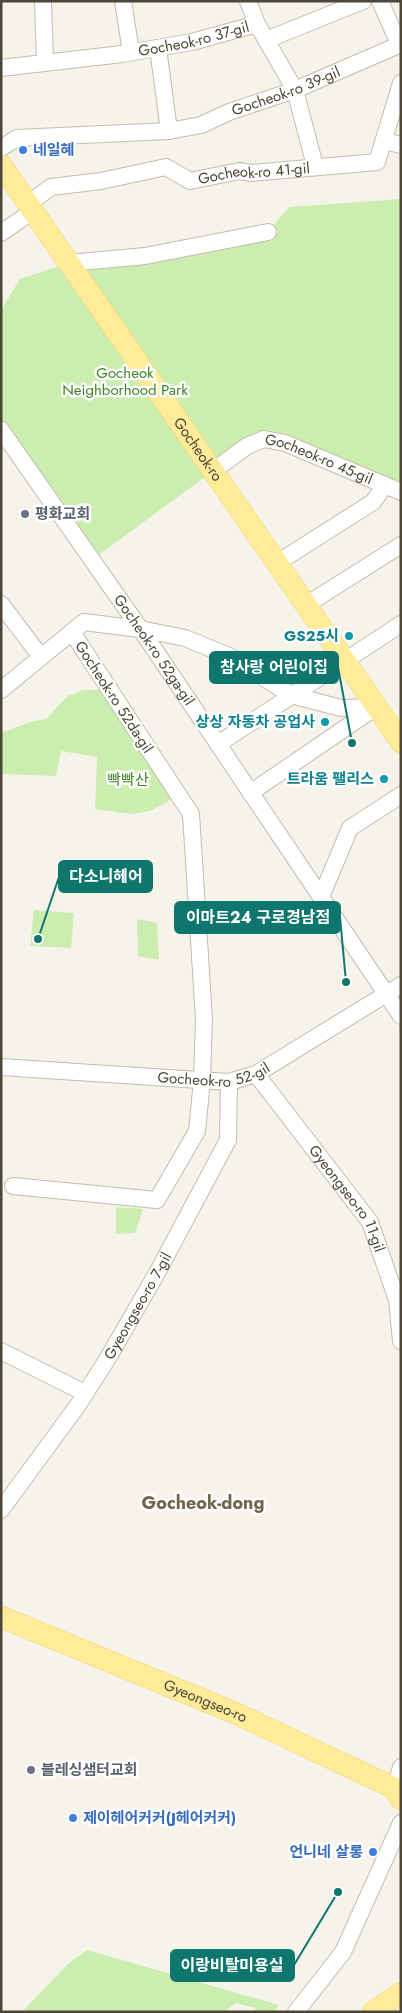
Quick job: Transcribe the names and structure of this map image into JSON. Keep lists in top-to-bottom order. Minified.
{"streets":{"main road":["Gocheok-ro","Gyeongseo-ro"],"street":["Gocheok-ro 37-gil","Gocheok-ro 39-gil","Gocheok-ro 41-gil","Gocheok-ro 45-gil","Gocheok-ro 52ga-gil","Gocheok-ro 52da-gil","Gocheok-ro 52-gil","Gyeongseo-ro 11-gil","Gyeongseo-ro 7-gil"]},"crossings":[["Gocheok-ro 41-gil","Gocheok-ro"],["Gocheok-ro","Gocheok-ro 45-gil"],["Gocheok-ro 52ga-gil","Gocheok-ro 52-gil"],["Gocheok-ro 52da-gil","Gocheok-ro 52-gil"],["Gocheok-ro 52-gil","Gyeongseo-ro 11-gil"],["Gocheok-ro 52-gil","Gyeongseo-ro 7-gil"]],"districts":["Gocheok-dong"],"parks":["Gocheok Neighborhood Park","빡빡산"],"places":["네일혜","평화교회","GS25시","상상 자동차 공업사","참사랑 어린이집","트라움 팰리스","다소니헤어","이마트24 구로경남점","블레싱샘터교회","제이헤어커커(J헤어커커)","언니네 살롱","이랑비탈미용실"]}
